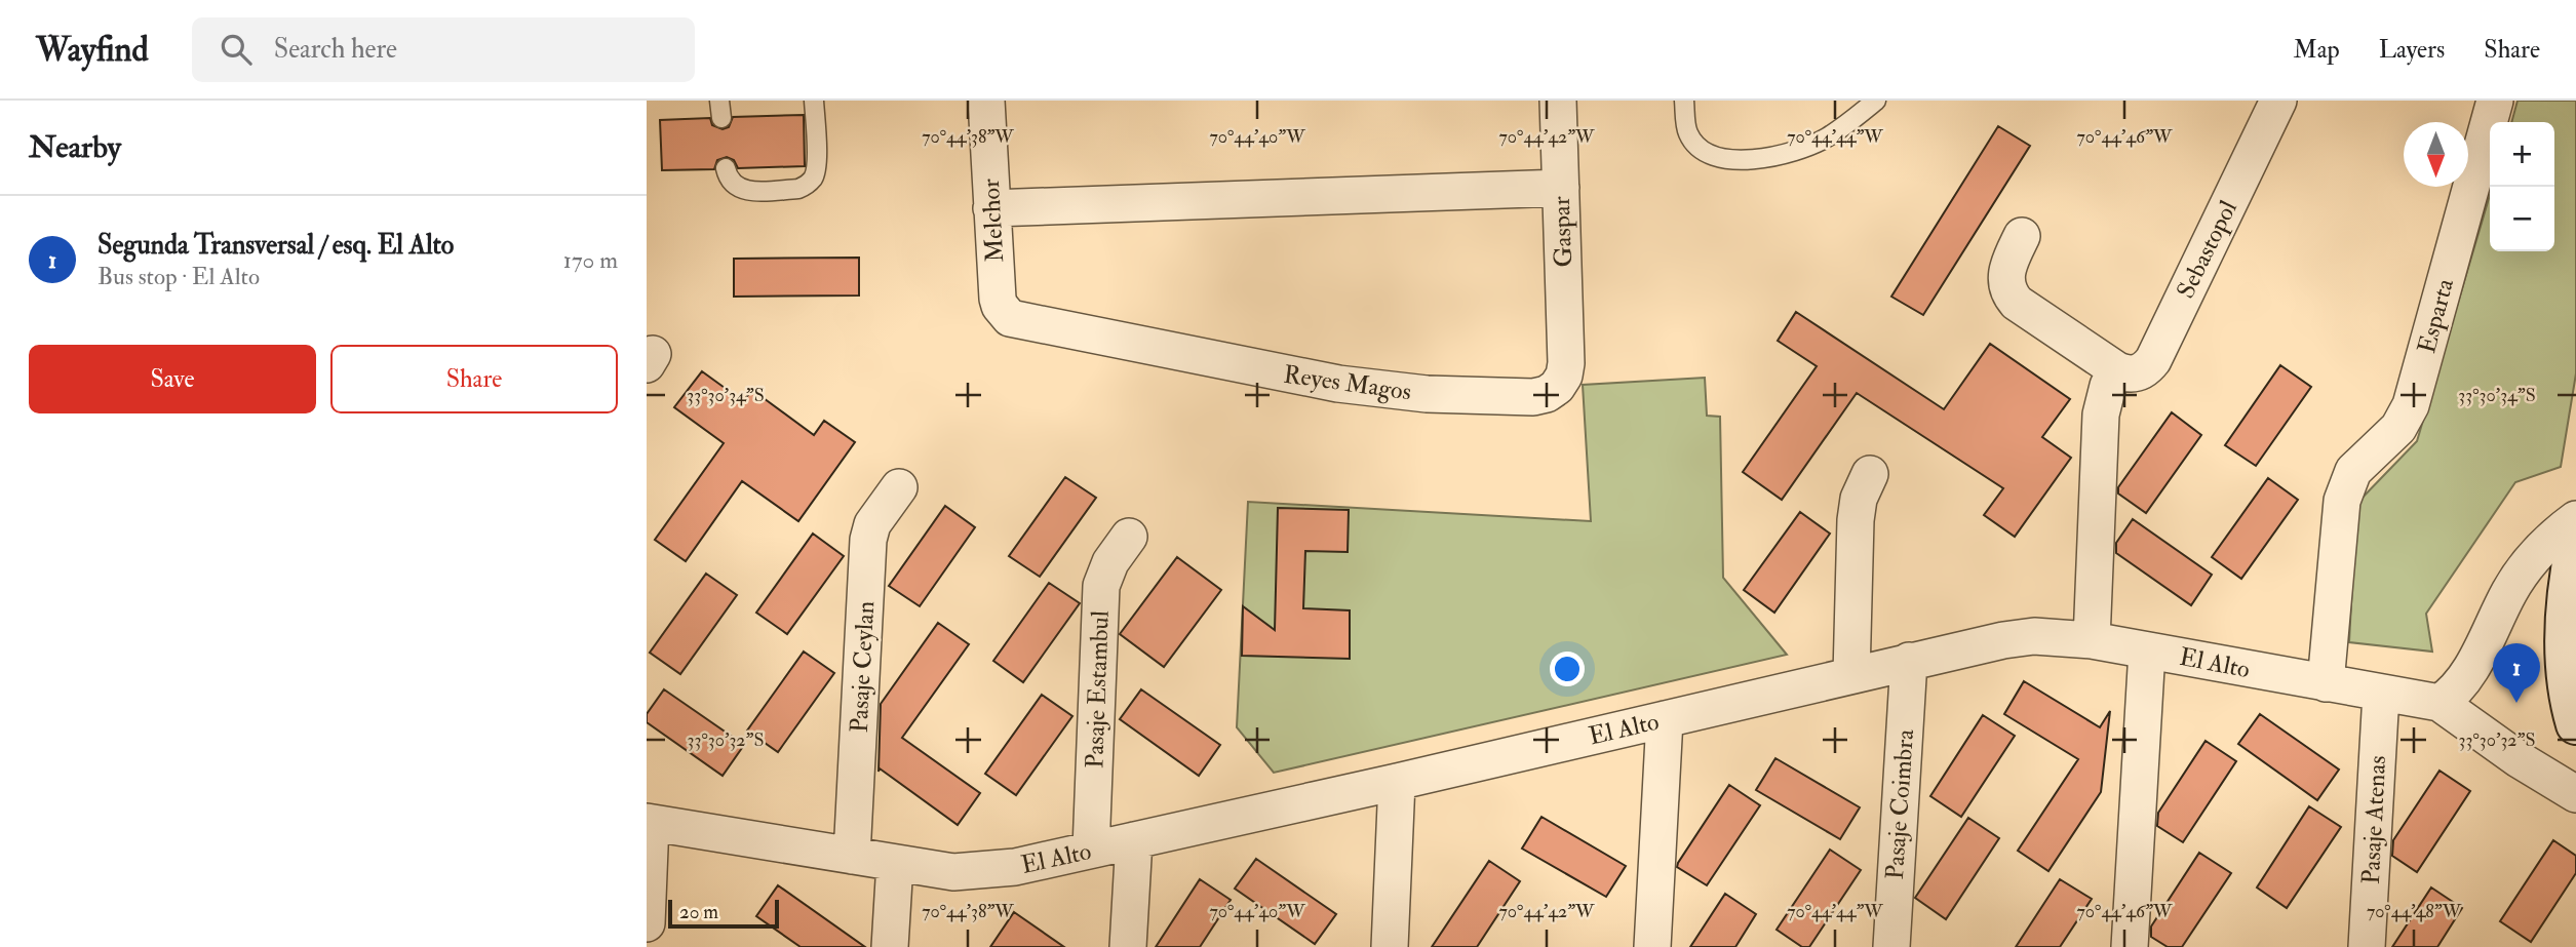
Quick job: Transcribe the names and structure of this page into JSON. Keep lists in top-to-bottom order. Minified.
{"streets":{"street":["Melchor","Gaspar","Sebastopol","Esparta","Reyes Magos","El Alto","Pasaje Ceylan","Pasaje Estambul","Pasaje Coimbra","Pasaje Atenas"]},"crossings":[["Melchor","Reyes Magos"],["Gaspar","Reyes Magos"],["Esparta","El Alto"],["El Alto","Pasaje Ceylan"],["El Alto","Pasaje Estambul"],["El Alto","Pasaje Coimbra"],["El Alto","Pasaje Atenas"]],"scale_bar":"20 m","north":"bottom","page":{"header":"Wayfind","search":"Search here","nav":["Map","Layers","Share"],"heading":"Nearby","map_buttons":["+","−"],"list":[{"mark":"1","name":"Segunda Transversal / esq. El Alto","note":"Bus stop · El Alto","value":"170 m"}],"buttons":["Save","Share"],"pins":"1","scale":"20 m"},"coordinates":["70°44'38\"W","70°44'40\"W","70°44'42\"W","70°44'44\"W","70°44'46\"W","33°30'34\"S","33°30'32\"S","70°44'48\"W"]}
